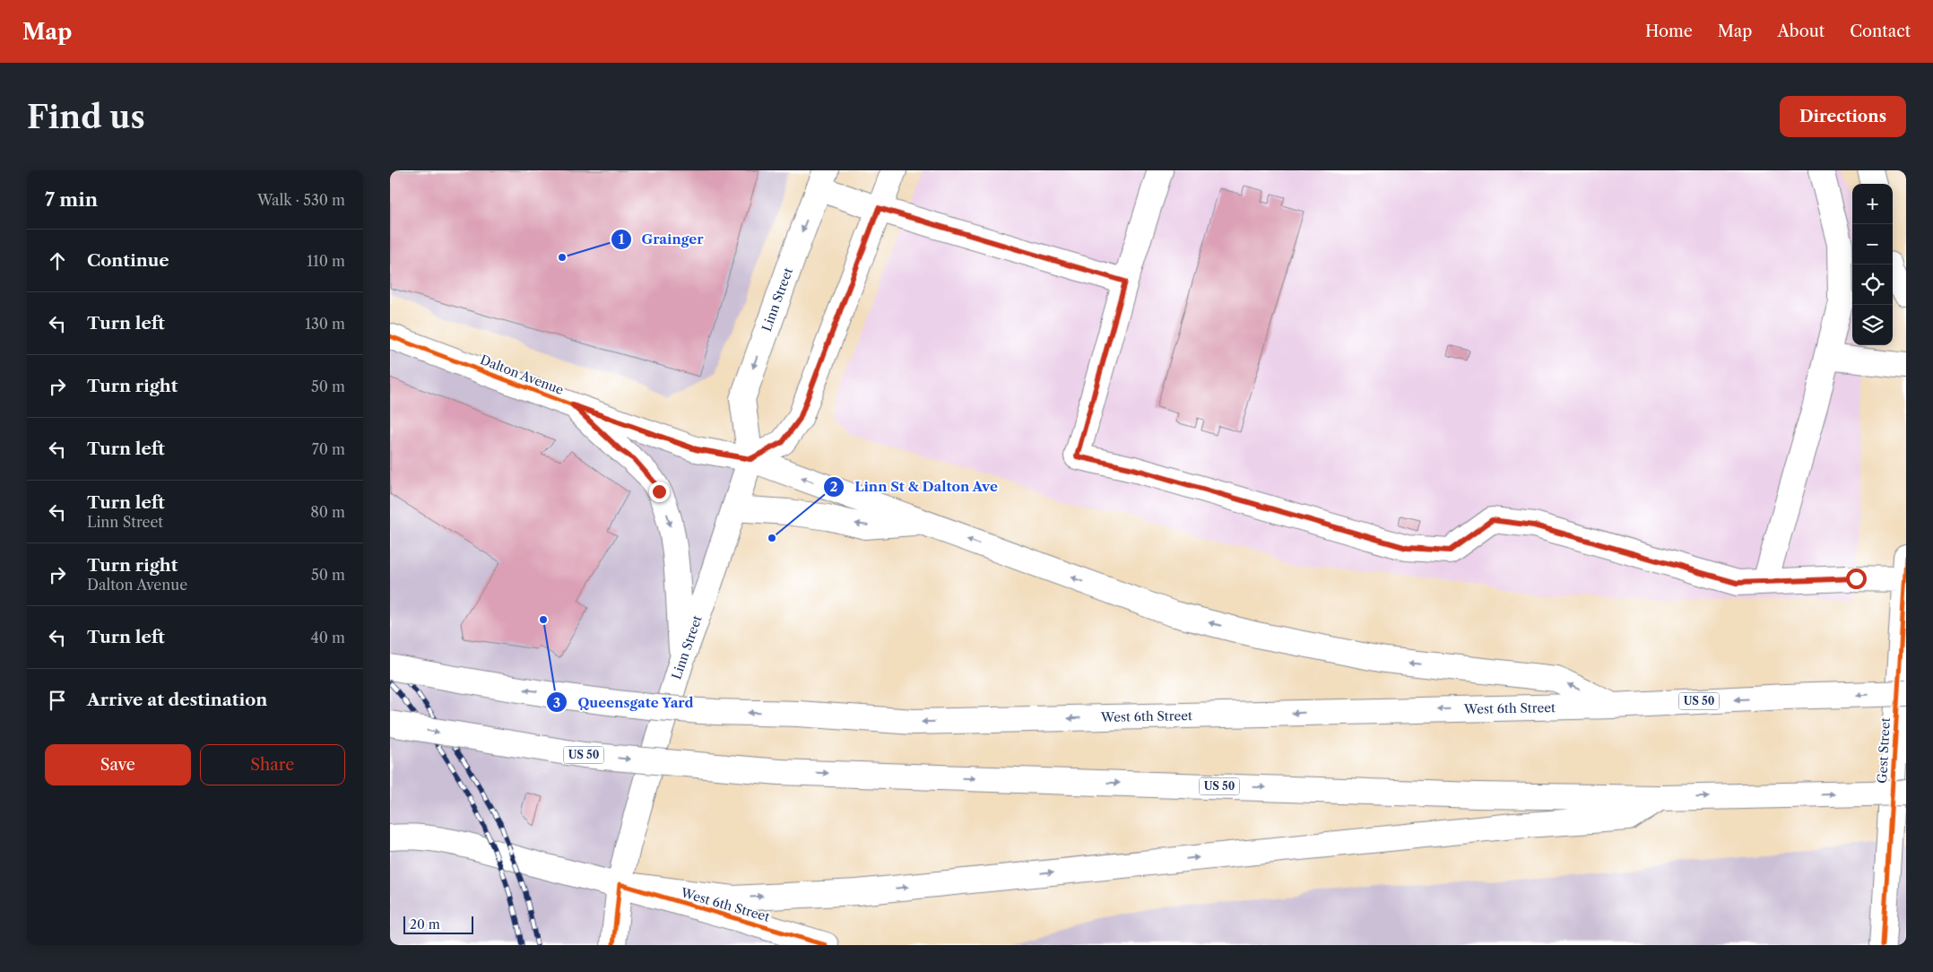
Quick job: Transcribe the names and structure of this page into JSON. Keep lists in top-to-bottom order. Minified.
{"streets":{"main road":["Linn Street","Dalton Avenue","US 50","West 6th Street","Gest Street"]},"crossings":[["Linn Street","Dalton Avenue"],["Linn Street","West 6th Street"],["Dalton Avenue","West 6th Street"]],"places":["Grainger","Linn St & Dalton Ave","Queensgate Yard"],"scale_bar":"20 m","page":{"header":"Map","nav":["Home","Map","About","Contact"],"buttons":["Directions",["Save","Share"]],"title":"Find us","heading":["7 min","Walk · 530 m"],"map_buttons":["+","−"],"list":[["Continue","110 m"],["Turn left","130 m"],["Turn right","50 m"],["Turn left","70 m"],["Turn left","Linn Street","80 m"],["Turn right","Dalton Avenue","50 m"],["Turn left","40 m"],"Arrive at destination"],"scale":"20 m"}}
